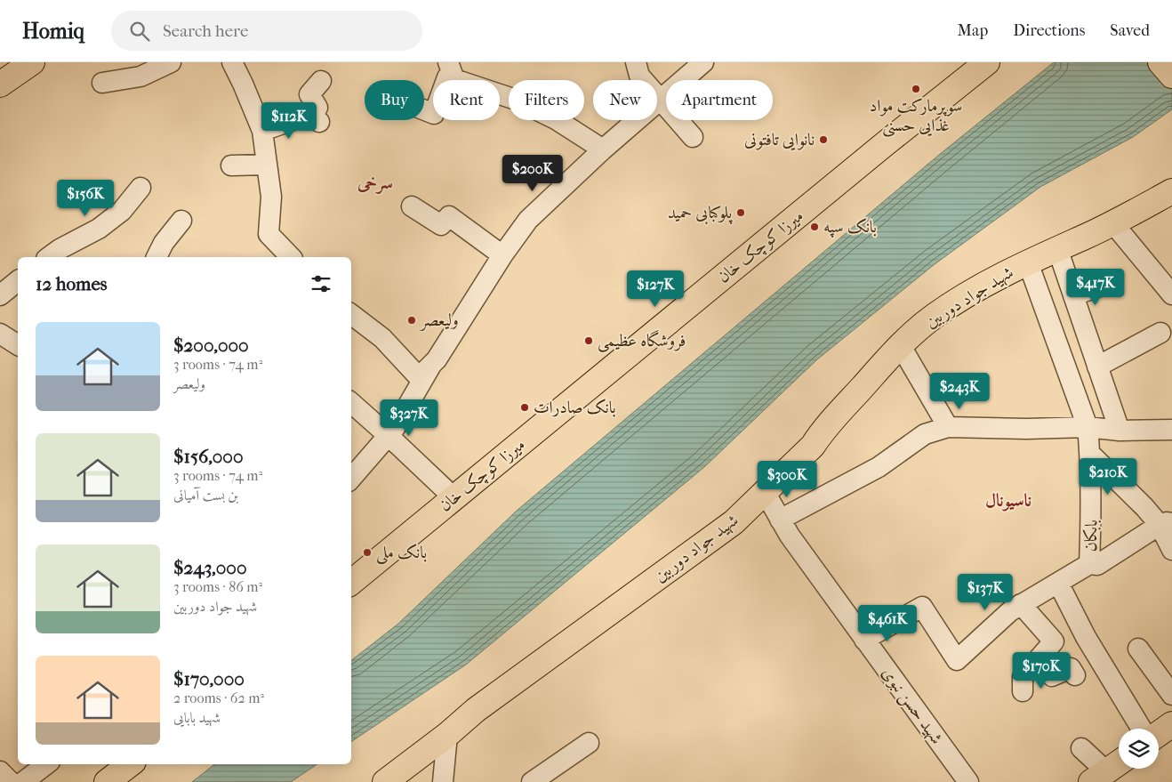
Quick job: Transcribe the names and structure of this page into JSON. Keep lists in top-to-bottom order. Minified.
{"streets":{"main road":["میرزا کوچک خان","شهید جواد دوربین"],"street":["بابکان","شهید حسن نبوی"]},"crossings":[["شهید جواد دوربین","بابکان"],["شهید جواد دوربین","شهید حسن نبوی"]],"districts":["سرخی","ناسیونال"],"places":["سوپرمارکت مواد غذایی حسنی","نانوایی تافتونی","پلوکبابی حمید","بانک سپه","ولیعصر","فروشگاه عظیمی","بانک صادرات","بانک ملی"],"page":{"header":"Homiq","search":"Search here","nav":["Map","Directions","Saved"],"chip":["Buy","Rent","Filters","New","Apartment"],"price":["$112K","$200K","$156K","$417K","$127K","$243K","$327K","$210K","$300K","$137K","$461K","$170K"],"heading":"12 homes","list":[{"name":"$200,000","note":"3 rooms · 74 m² · ولیعصر"},{"name":"$156,000","note":"3 rooms · 74 m² · بن بست آمیانی"},{"name":"$243,000","note":"3 rooms · 86 m² · شهید جواد دوربین"},{"name":"$170,000","note":"2 rooms · 62 m² · شهید بابایی"}]}}
